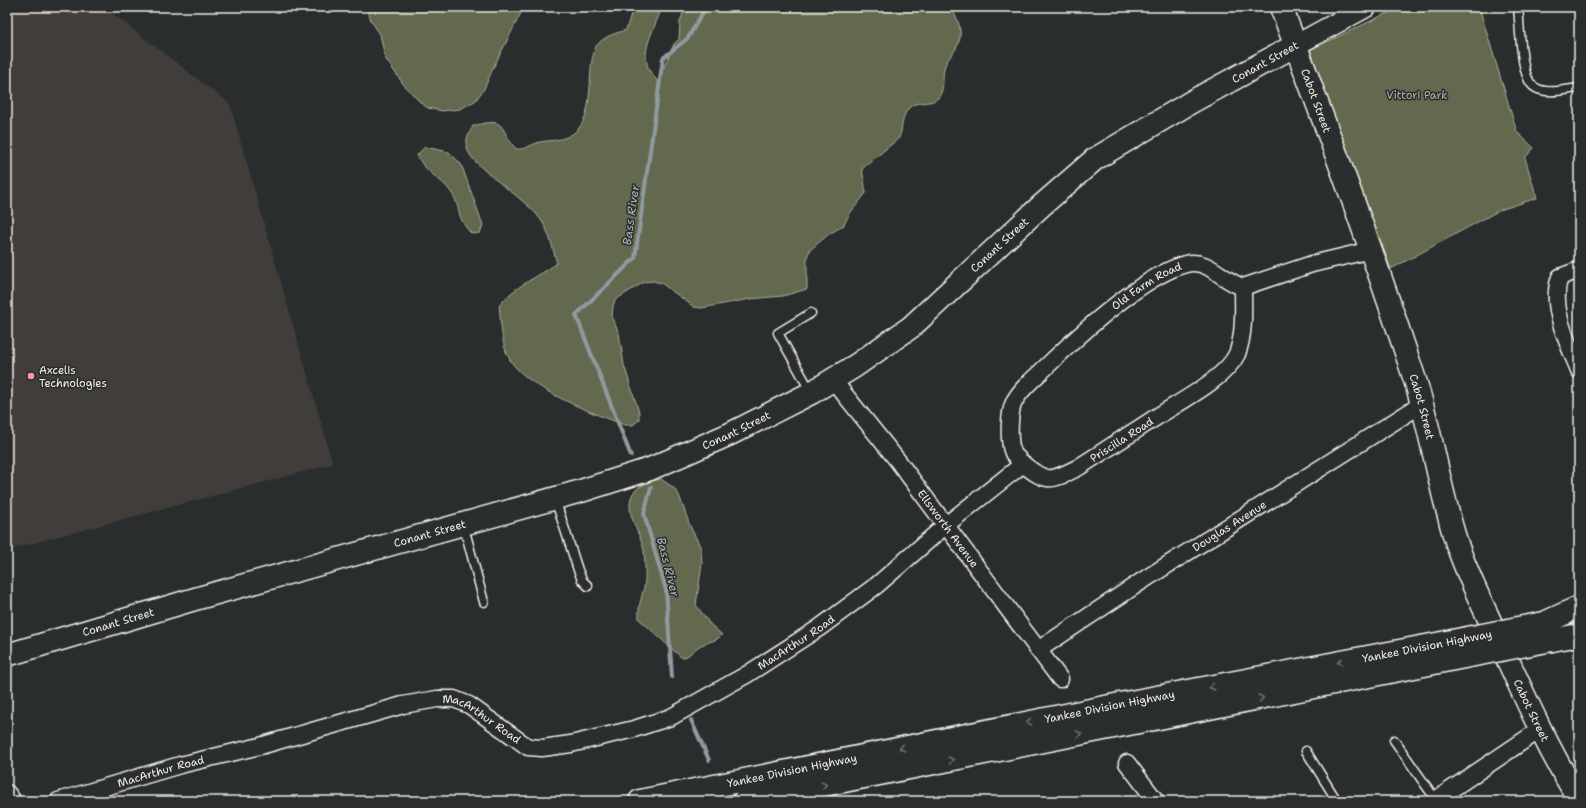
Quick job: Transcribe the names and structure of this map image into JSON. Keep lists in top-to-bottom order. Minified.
{"streets":{"main road":["Conant Street","Cabot Street","Yankee Division Highway"],"street":["Old Farm Road","Priscilla Road","Douglas Avenue","Ellsworth Avenue","MacArthur Road"]},"crossings":[["Conant Street","Cabot Street"],["Conant Street","Ellsworth Avenue"],["Cabot Street","Douglas Avenue"],["Old Farm Road","Priscilla Road"],["Douglas Avenue","Ellsworth Avenue"],["Ellsworth Avenue","MacArthur Road"]],"water":["Bass River"],"parks":["Vittori Park"],"places":["Axcelis Technologies"]}
